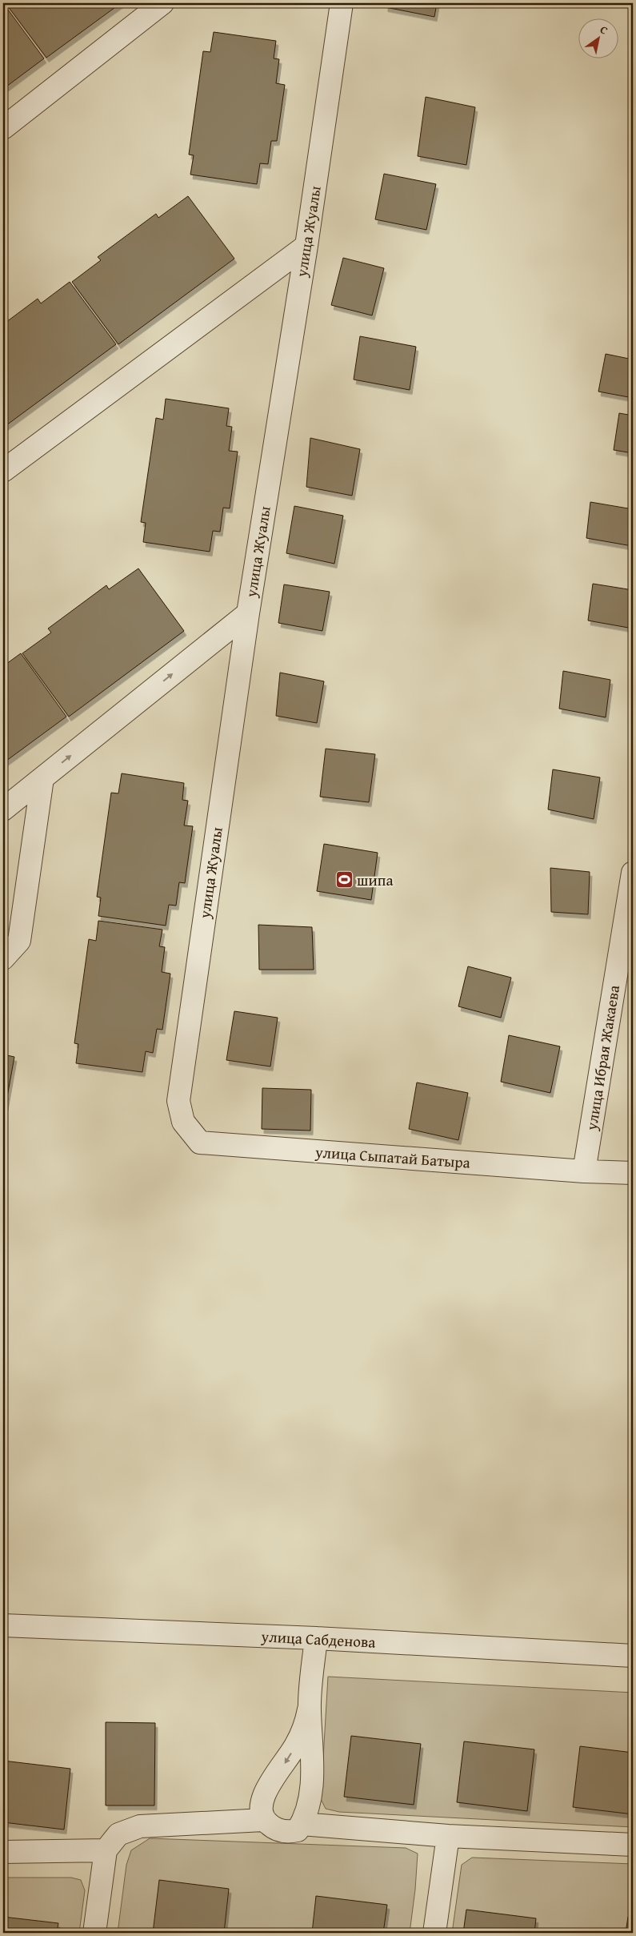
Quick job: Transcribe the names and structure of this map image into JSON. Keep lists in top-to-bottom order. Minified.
{"streets":{"street":["улица Жуалы","улица Ибрая Жакаева","улица Сыпатай Батыра","улица Сабденова"]},"crossings":[["улица Жуалы","улица Сыпатай Батыра"],["улица Ибрая Жакаева","улица Сыпатай Батыра"]],"places":{"sports":["шипа"]},"north":"top right"}
